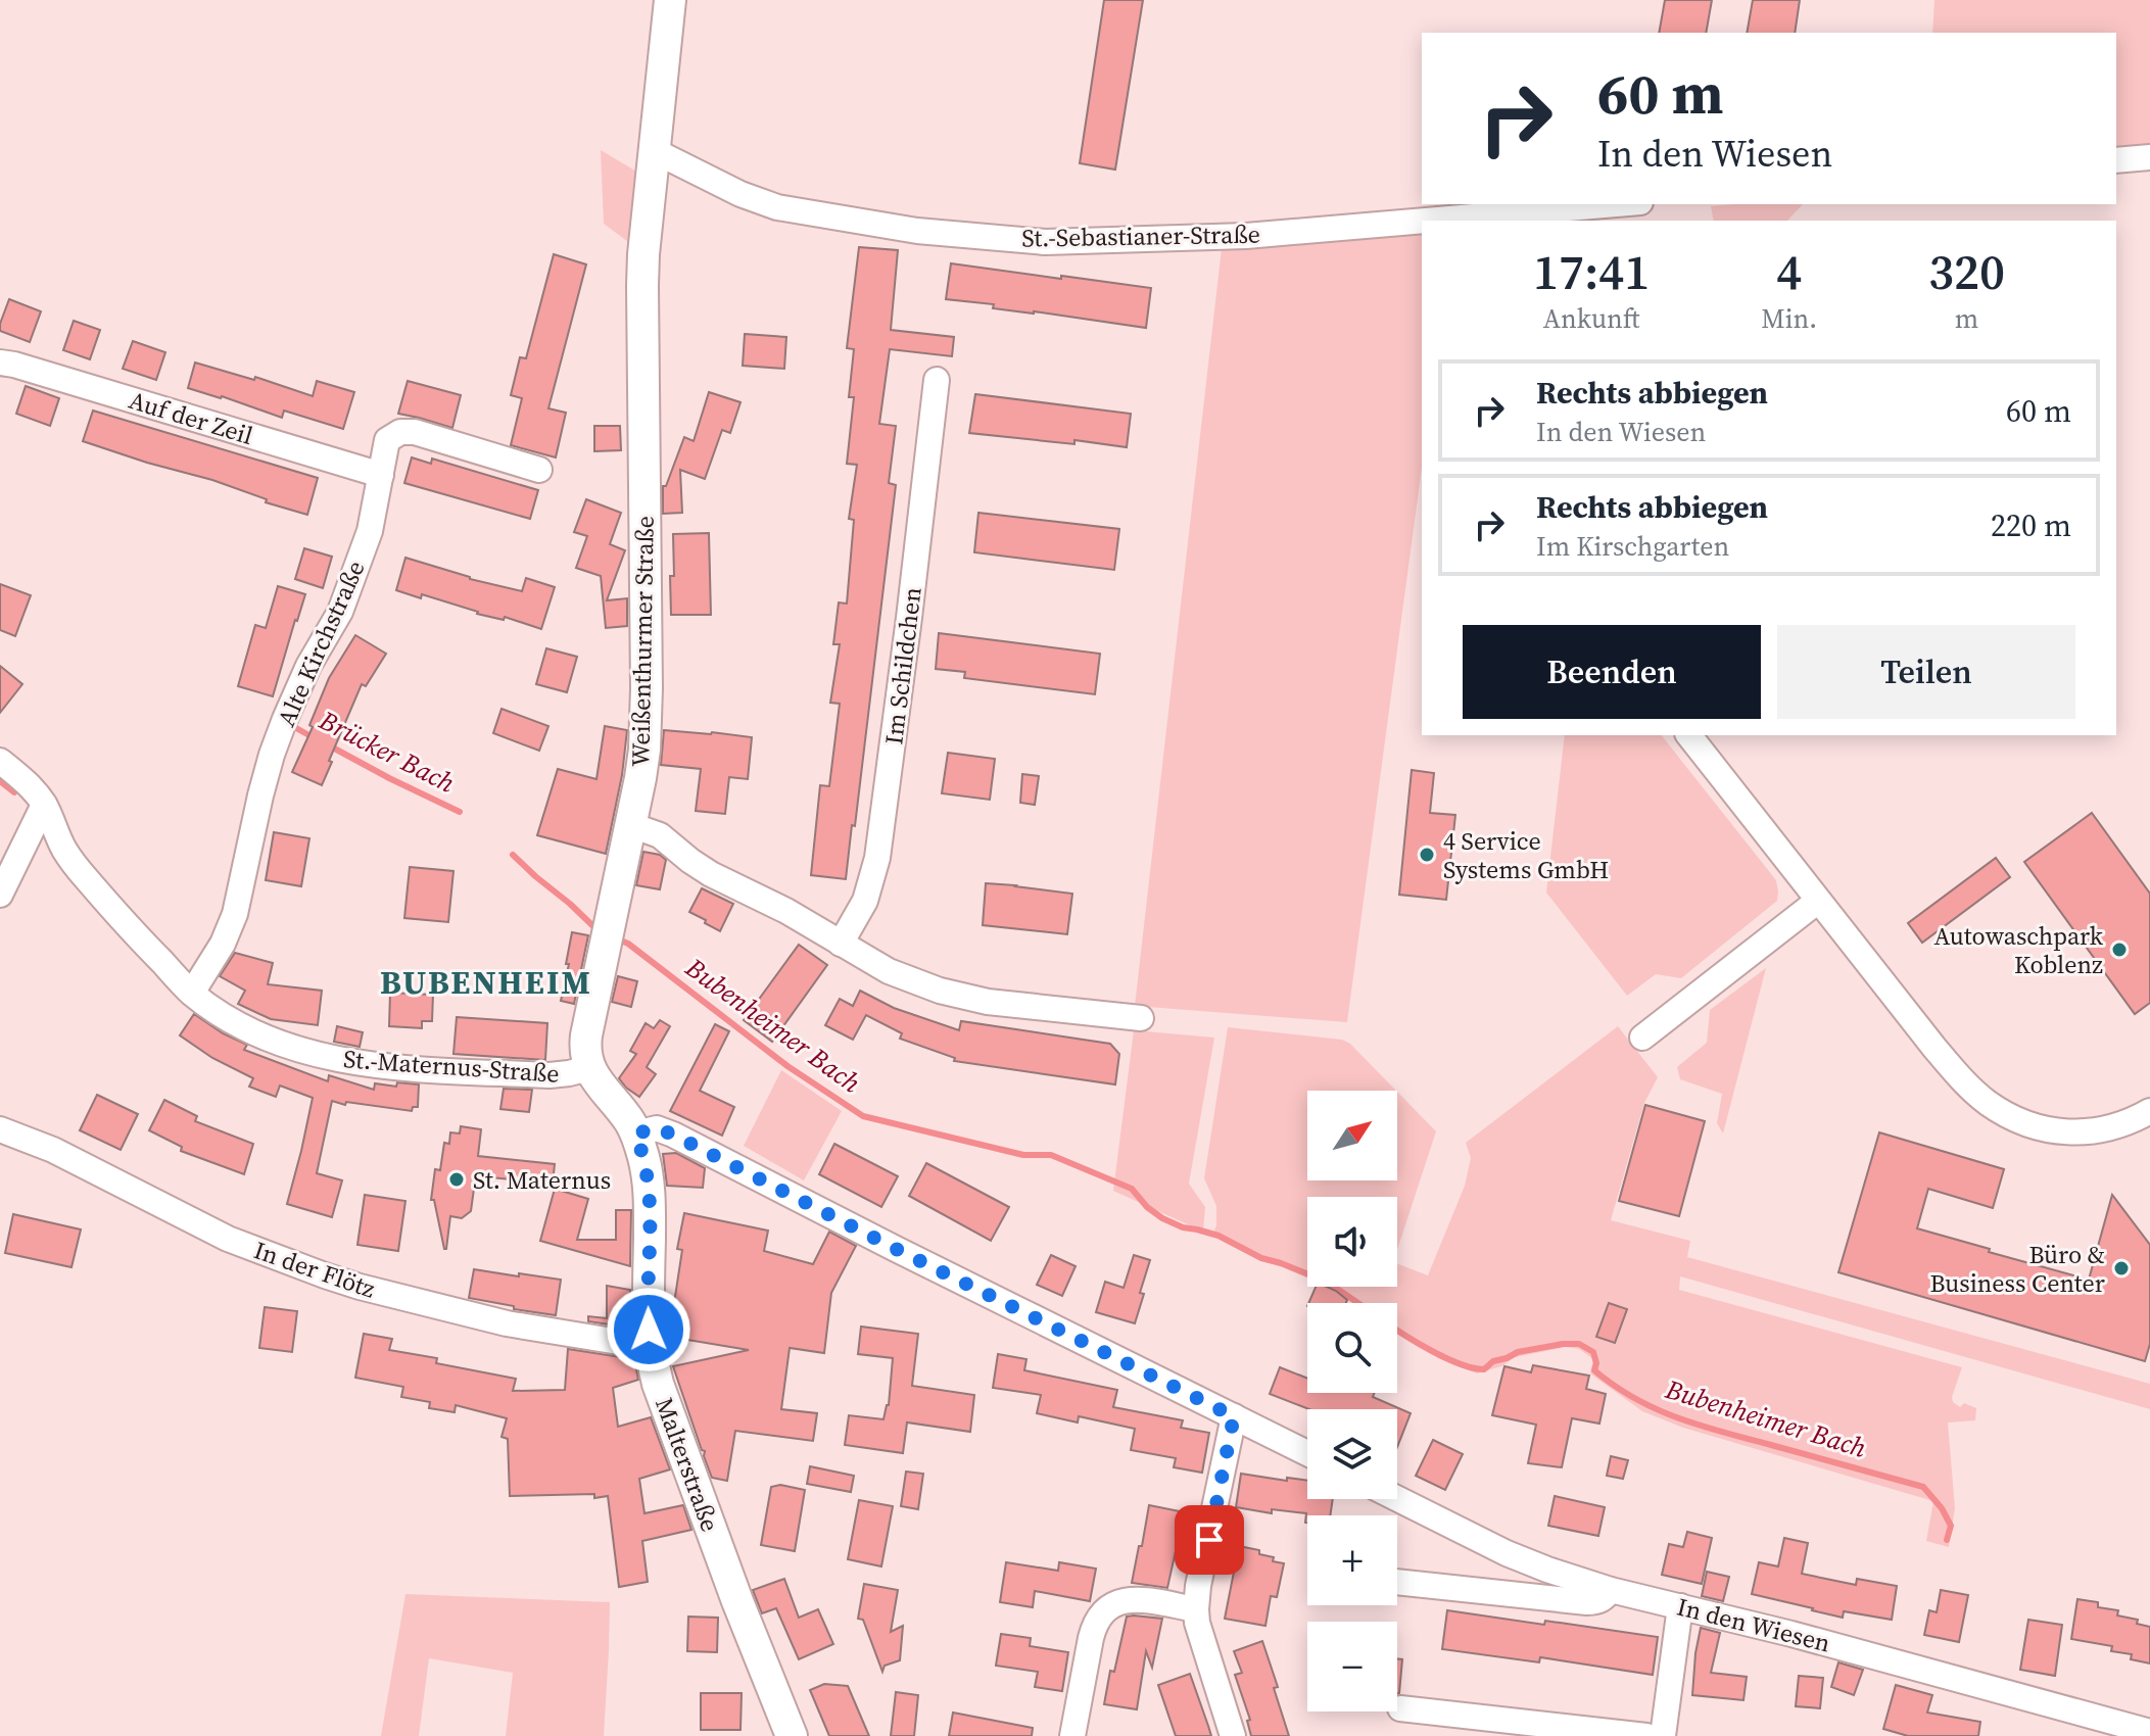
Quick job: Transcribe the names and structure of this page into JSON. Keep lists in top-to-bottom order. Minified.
{"streets":{"main road":["Weißenthurmer Straße","Malterstraße"],"street":["St.-Sebastianer-Straße","Auf der Zeil","Alte Kirchstraße","Im Schildchen","St.-Maternus-Straße","In der Flötz","In den Wiesen"]},"crossings":[["St.-Sebastianer-Straße","Weißenthurmer Straße"],["Auf der Zeil","Alte Kirchstraße"],["Weißenthurmer Straße","St.-Maternus-Straße"],["Alte Kirchstraße","St.-Maternus-Straße"],["In der Flötz","Malterstraße"]],"districts":["BUBENHEIM"],"water":["Brücker Bach","Bubenheimer Bach"],"places":["4 Service Systems GmbH","Autowaschpark Koblenz","St. Maternus","Büro & Business Center"],"north":"top right","page":{"turn":["60 m","In den Wiesen"],"eta":["17:41","Ankunft","4","Min.","320","m"],"list":[{"name":"Rechts abbiegen","note":"In den Wiesen","value":"60 m"},{"name":"Rechts abbiegen","note":"Im Kirschgarten","value":"220 m"}],"buttons":["Beenden","Teilen"],"map_buttons":["+","−"]}}
